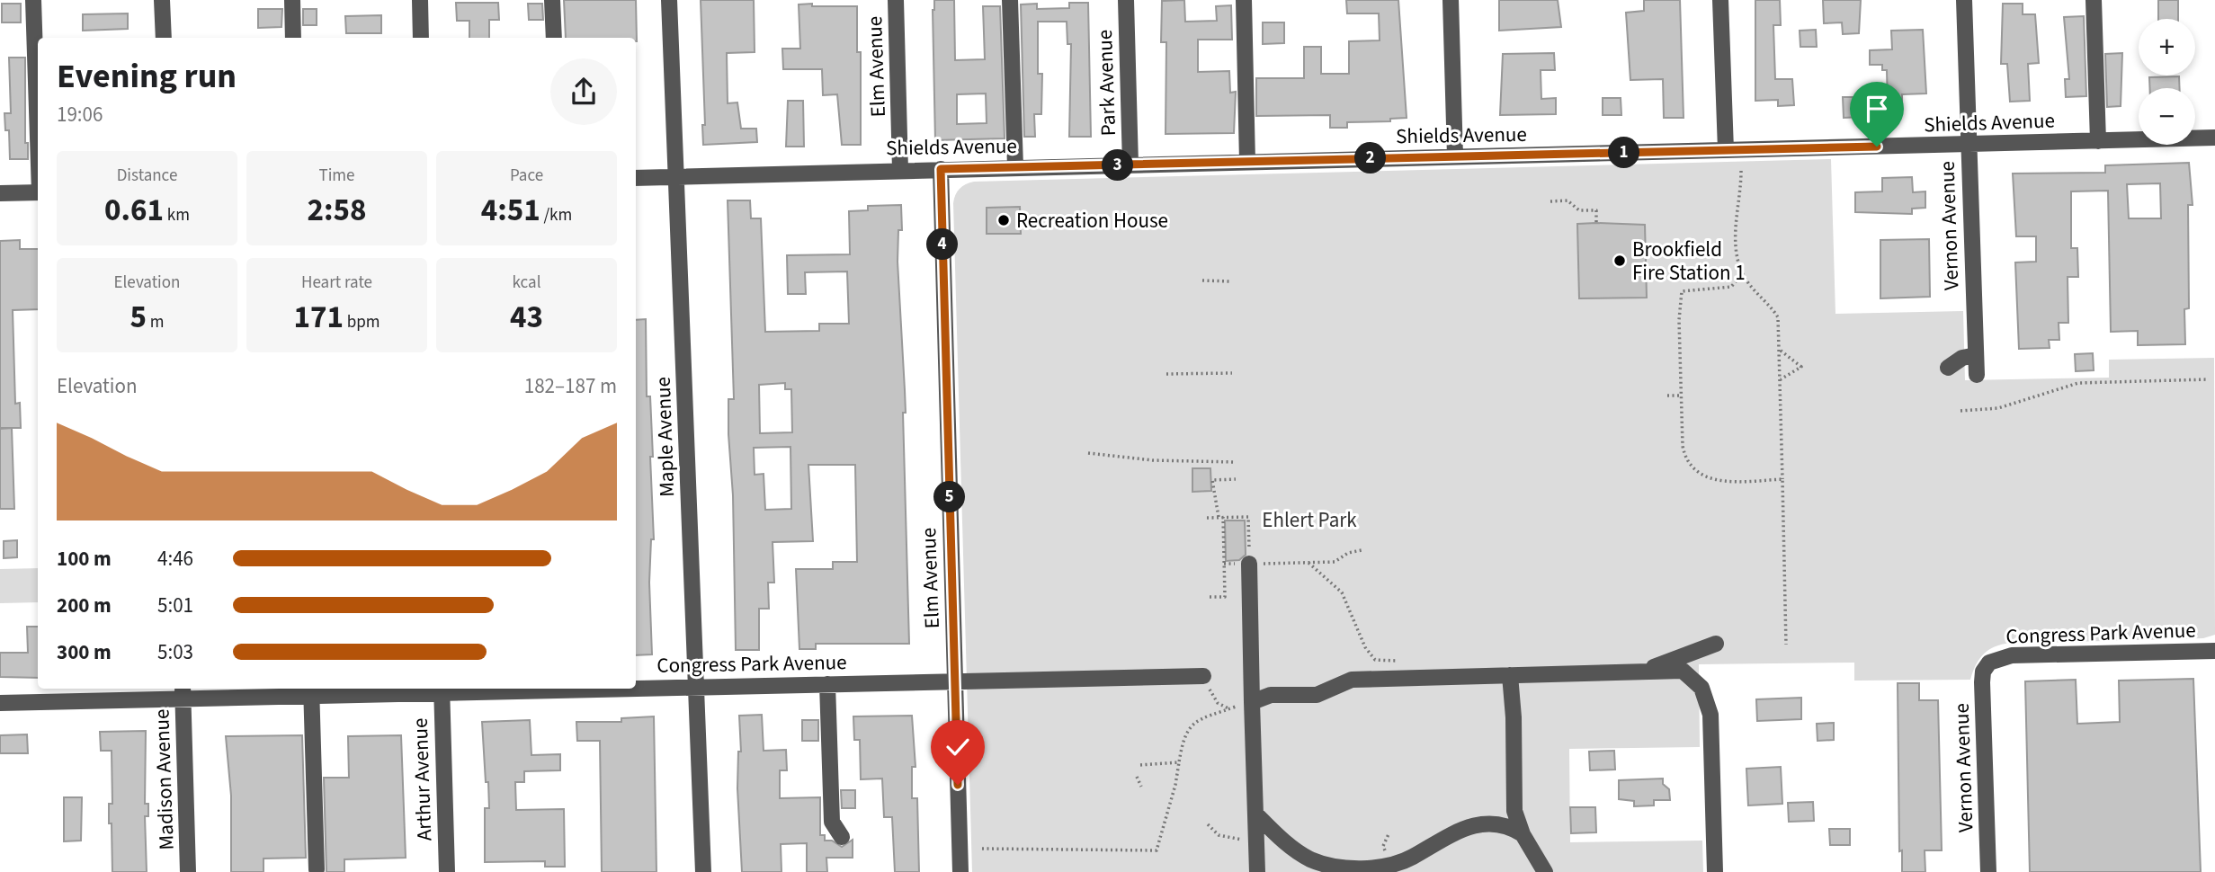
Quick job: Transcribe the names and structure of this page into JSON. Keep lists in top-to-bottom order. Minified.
{"streets":{"street":["Elm Avenue","Park Avenue","Shields Avenue","Vernon Avenue","Maple Avenue","Congress Park Avenue","Madison Avenue","Arthur Avenue"]},"crossings":[["Elm Avenue","Shields Avenue"],["Elm Avenue","Congress Park Avenue"],["Park Avenue","Shields Avenue"],["Shields Avenue","Vernon Avenue"],["Shields Avenue","Maple Avenue"],["Vernon Avenue","Congress Park Avenue"],["Maple Avenue","Congress Park Avenue"],["Congress Park Avenue","Madison Avenue"],["Congress Park Avenue","Arthur Avenue"]],"parks":["Ehlert Park"],"places":["Recreation House","Brookfield Fire Station 1"],"page":{"map_buttons":["+","−"],"heading":["Evening run","19:06"],"pins":["1","2","3","4","5"],"stats":[["Distance","0.61 km"],["Time","2:58"],["Pace","4:51 /km"],["Elevation","5 m"],["Heart rate","171 bpm"],["kcal","43"]],"chart":["Elevation","182–187 m"],"list":[{"name":"100 m","note":"4:46"},{"name":"200 m","note":"5:01"},{"name":"300 m","note":"5:03"}]}}
